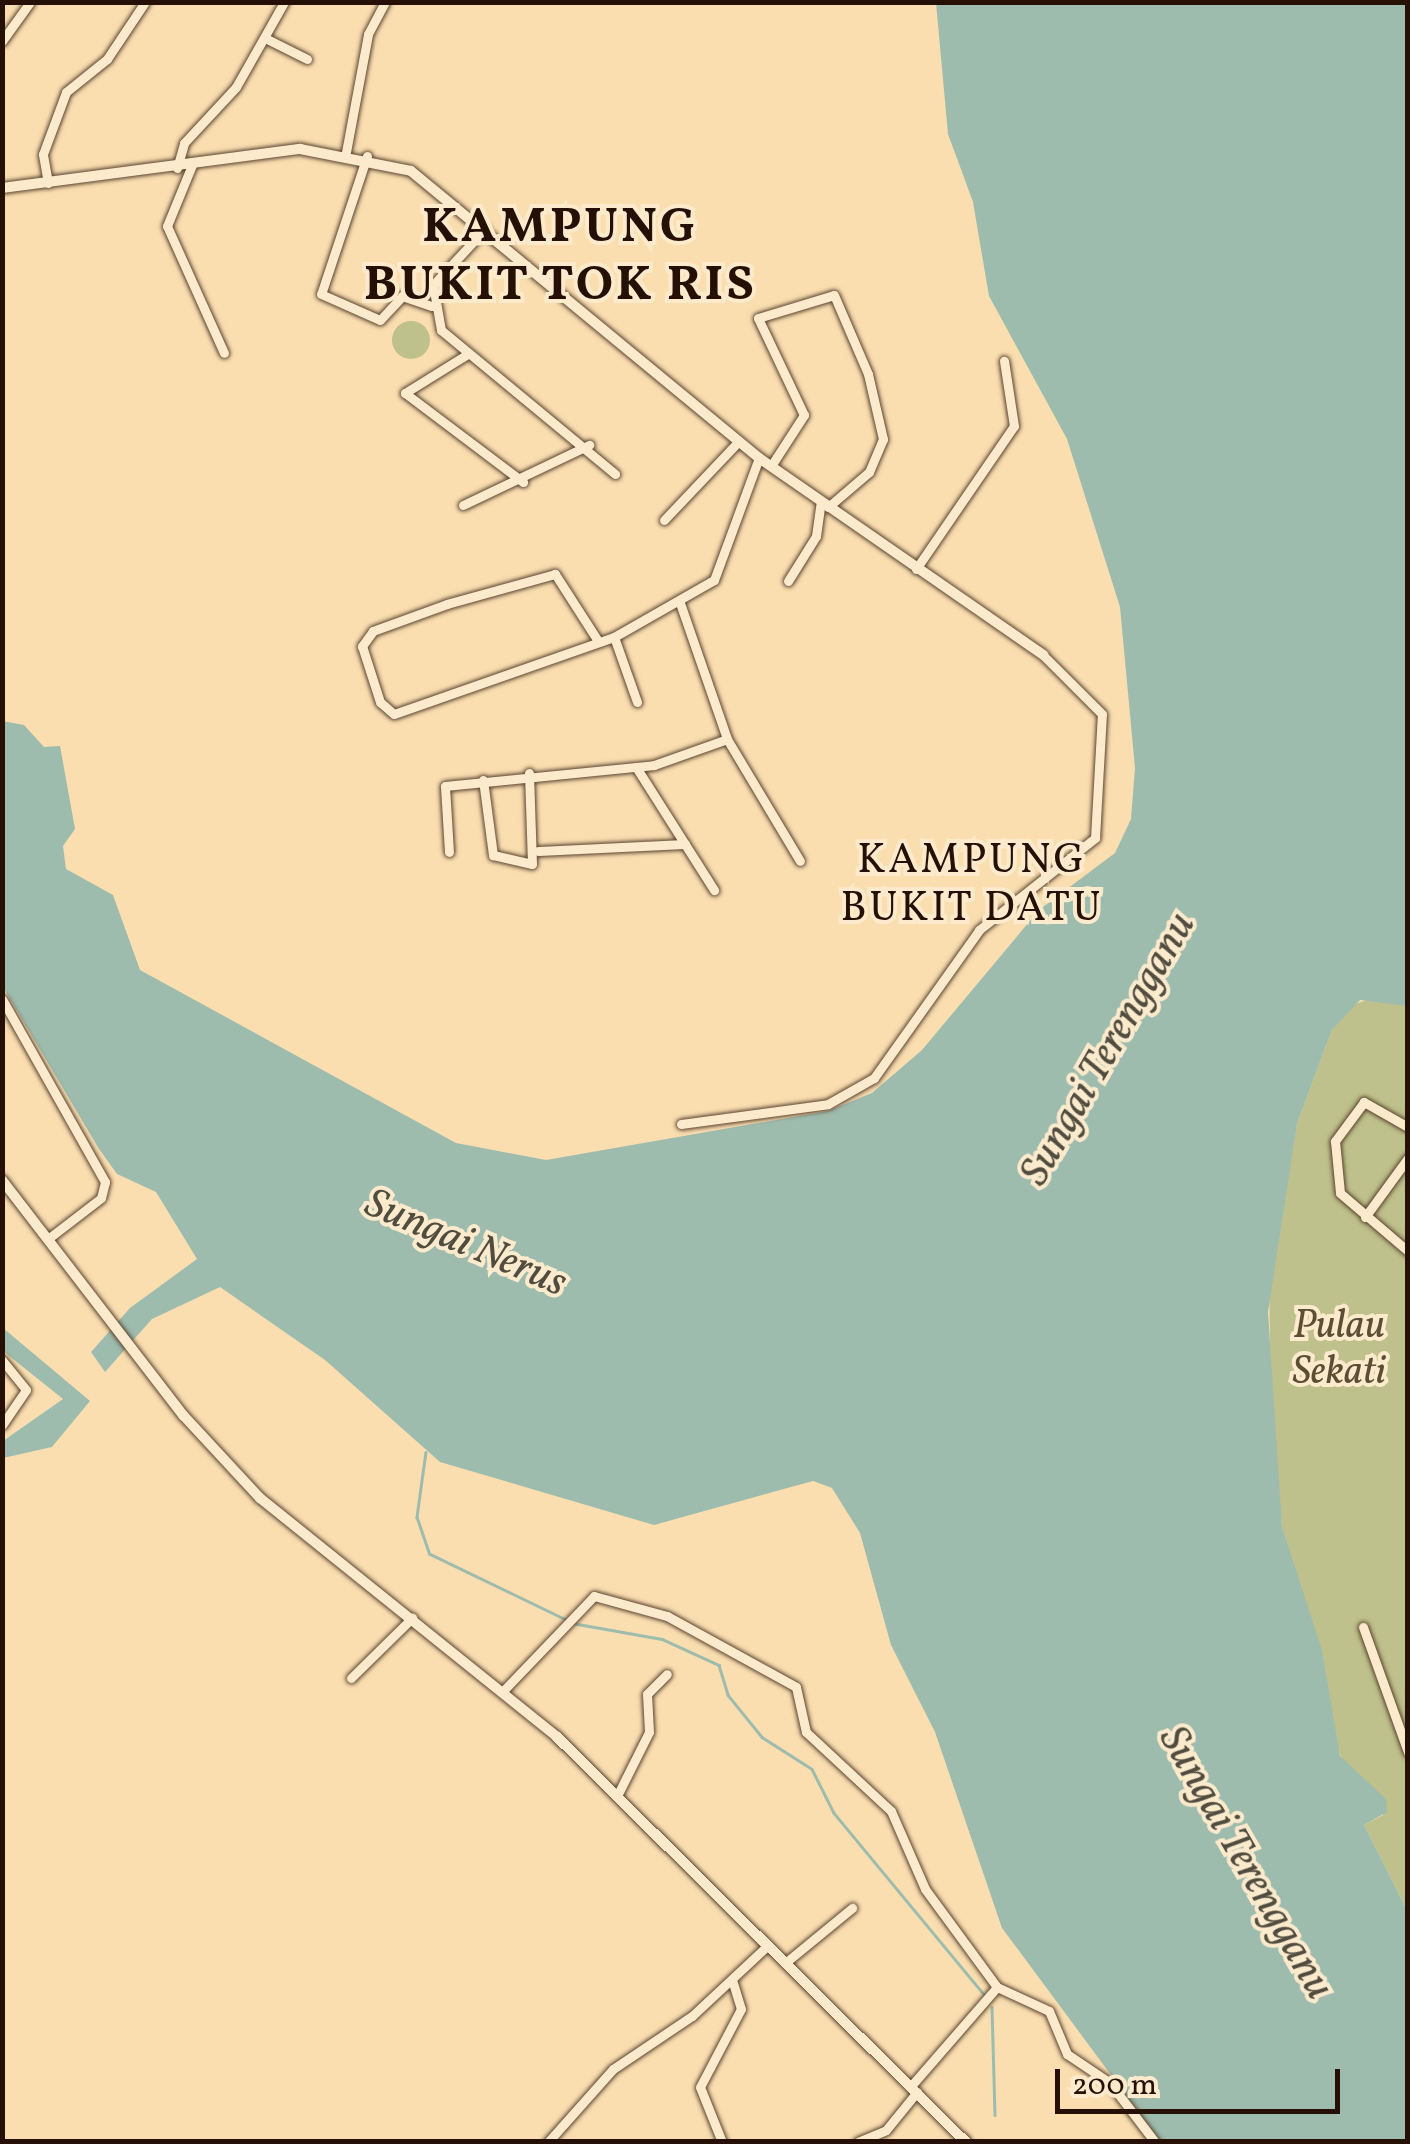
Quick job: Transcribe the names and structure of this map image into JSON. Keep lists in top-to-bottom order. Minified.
{"districts":["KAMPUNG BUKIT TOK RIS","KAMPUNG BUKIT DATU"],"water":["Sungai Terengganu","Sungai Nerus"],"parks":["Pulau Sekati"],"scale_bar":"200 m"}
